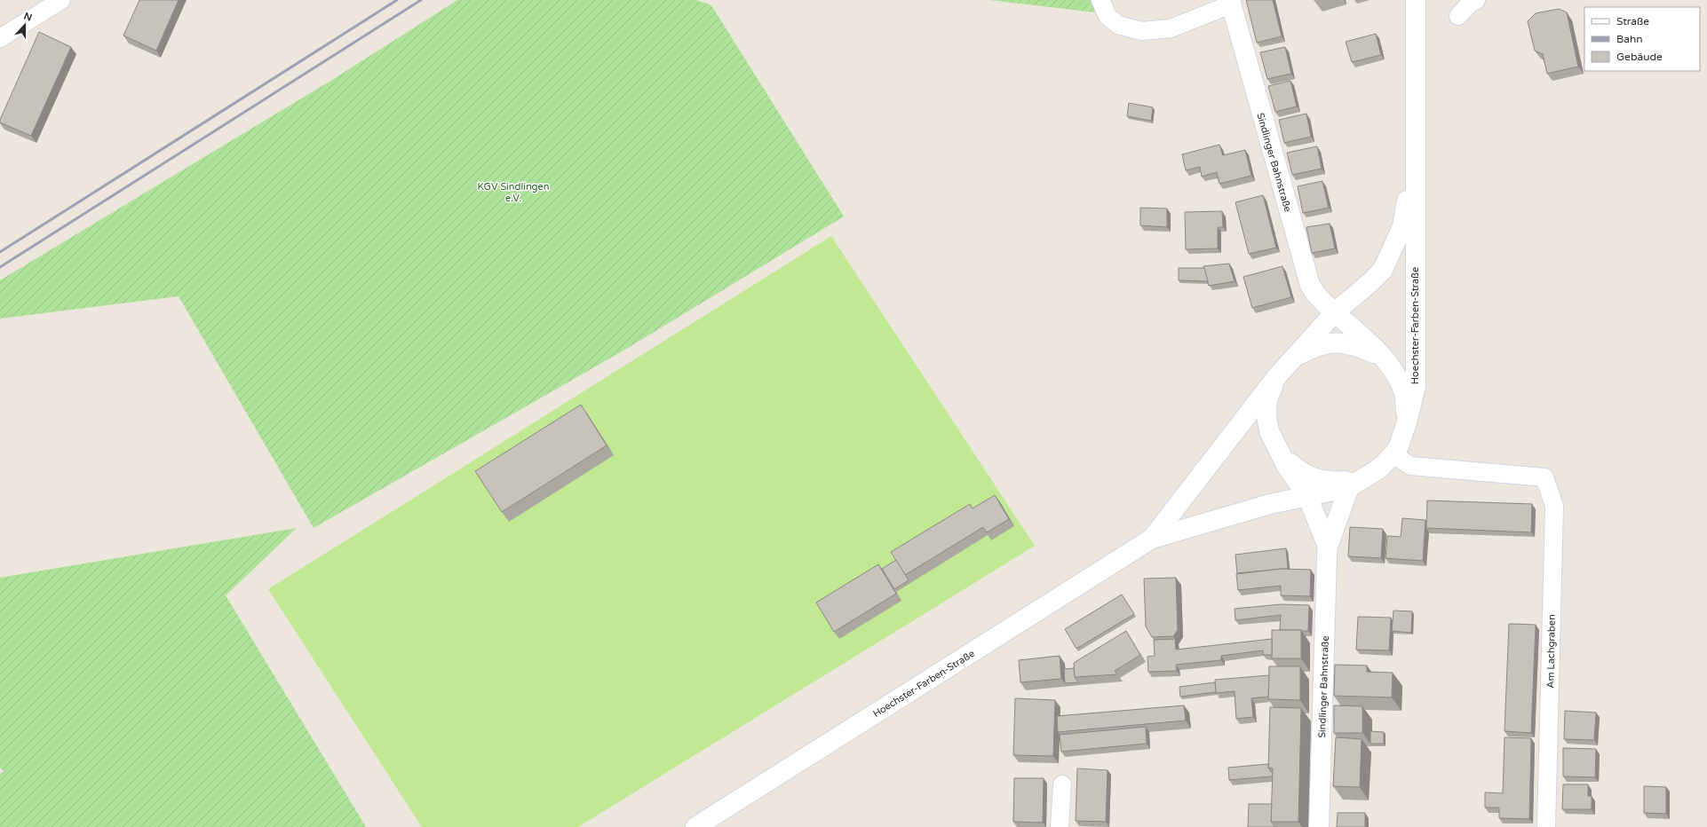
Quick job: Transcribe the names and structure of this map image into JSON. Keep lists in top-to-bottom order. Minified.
{"streets":{"main road":["Sindlinger Bahnstraße","Hoechster-Farben-Straße"],"street":["Am Lachgraben"]},"crossings":[["Sindlinger Bahnstraße","Hoechster-Farben-Straße"],["Hoechster-Farben-Straße","Am Lachgraben"]],"parks":["KGV Sindlingen e.V."],"legend":["Straße","Bahn","Gebäude"],"north":"top"}
